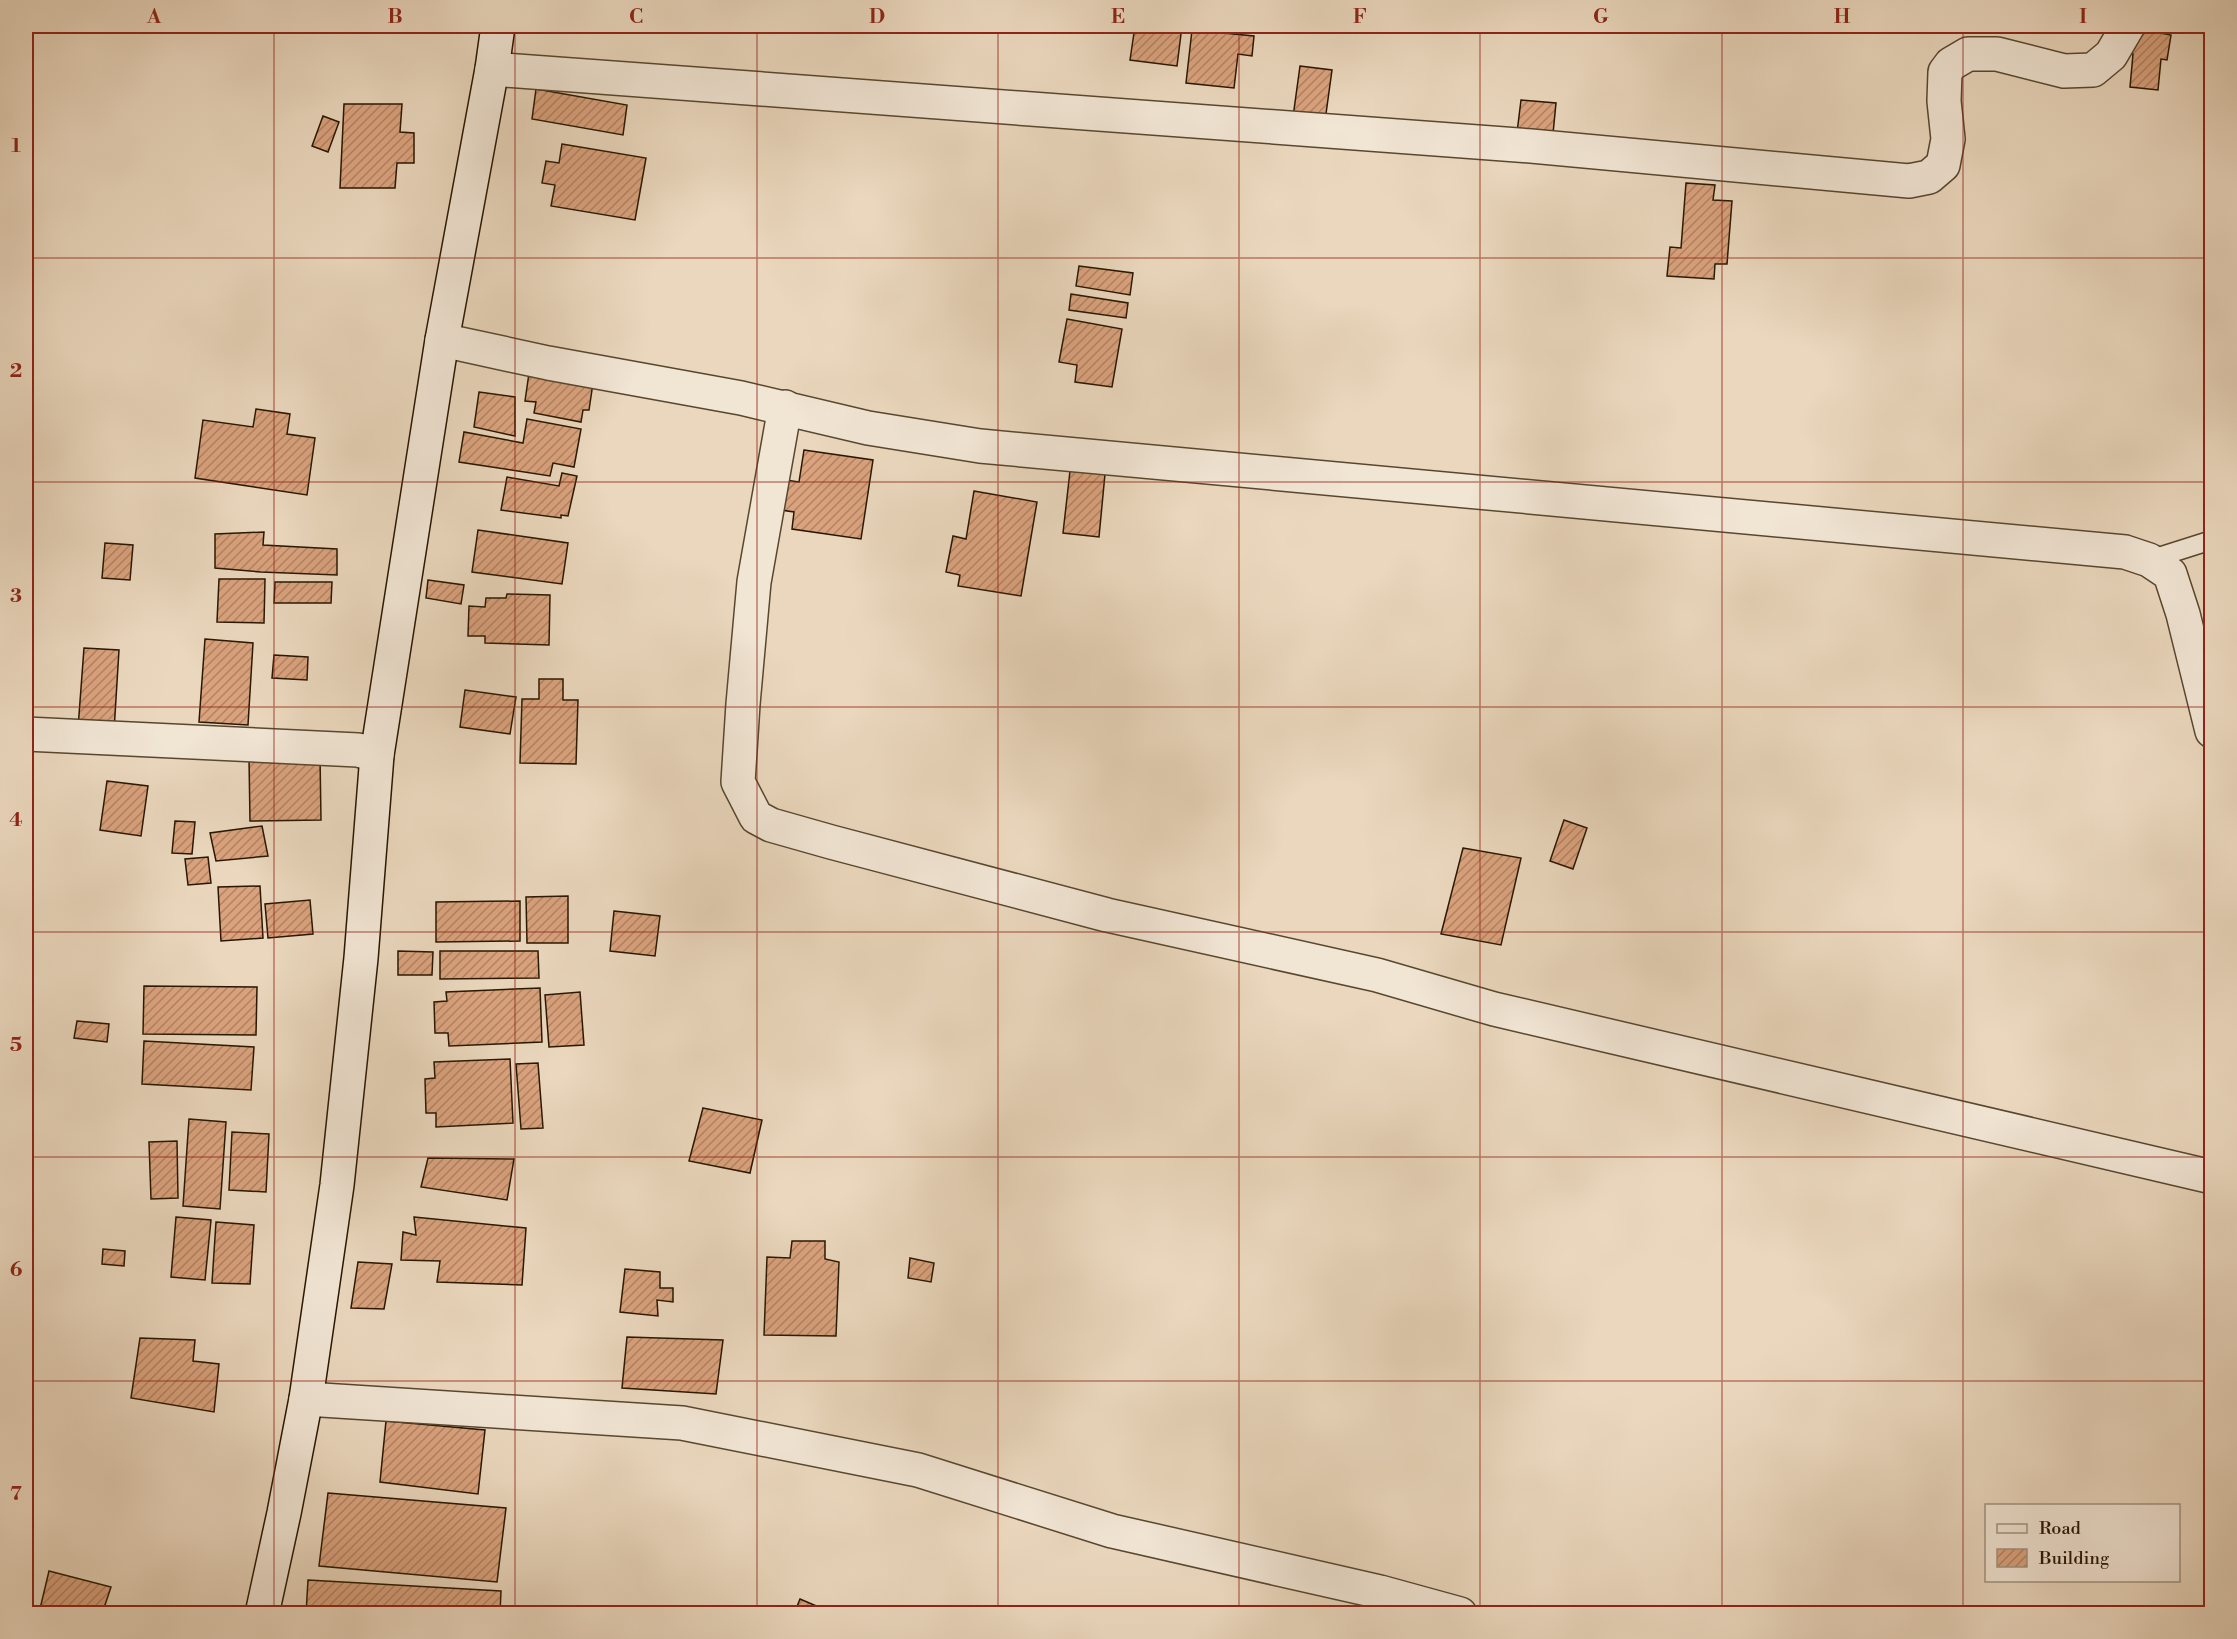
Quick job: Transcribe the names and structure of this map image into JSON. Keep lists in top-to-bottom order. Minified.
{"legend":["Road","Building"],"grid":{"columns":["A","B","C","D","E","F","G","H","I"],"rows":["1","2","3","4","5","6","7"]}}
